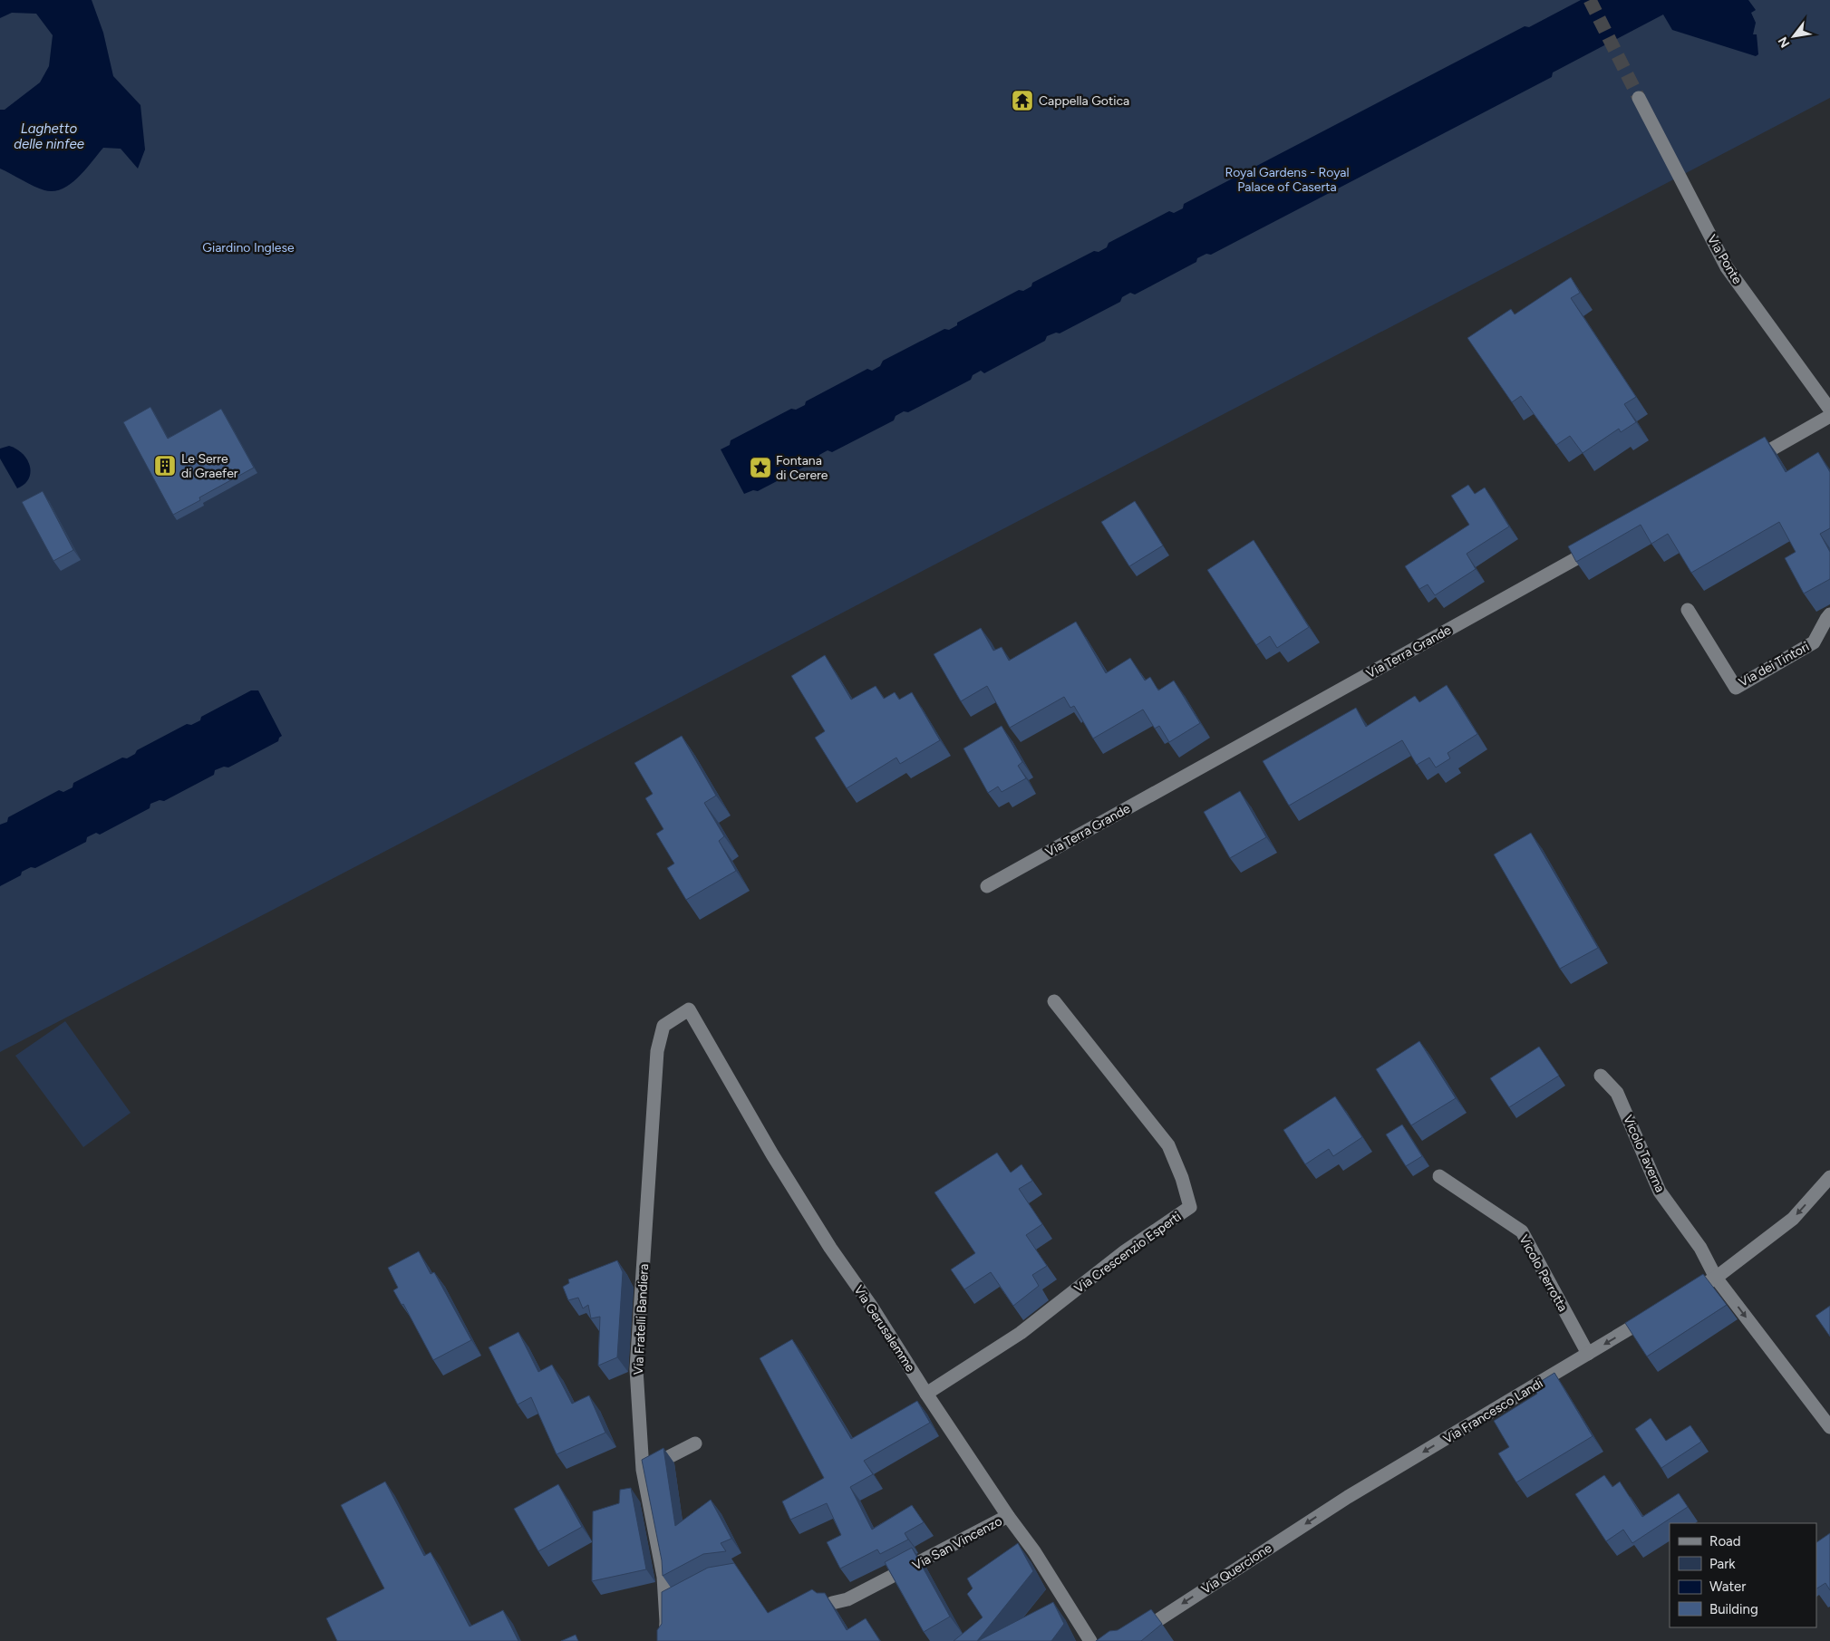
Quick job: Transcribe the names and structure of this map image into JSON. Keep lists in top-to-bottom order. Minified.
{"streets":{"street":["Via Ponte","Via Terra Grande","Via dei Tintori","Vicolo Taverna","Via Crescenzio Esperti","Vicolo Perrotta","Via Fratelli Bandiera","Via Gerusalemme","Via Francesco Landi","Via San Vincenzo","Via Quercione"]},"crossings":[["Via Crescenzio Esperti","Via Gerusalemme"],["Vicolo Perrotta","Via Francesco Landi"],["Via Fratelli Bandiera","Via Gerusalemme"],["Via Gerusalemme","Via San Vincenzo"],["Via Francesco Landi","Via Quercione"]],"one_way":["Vicolo Taverna","Via Francesco Landi","Via Quercione"],"water":["Laghetto delle ninfee"],"parks":["Royal Gardens - Royal Palace of Caserta","Giardino Inglese"],"places":{"temple":["Cappella Gotica"],"building":["Le Serre di Graefer"],"place":["Fontana di Cerere"]},"legend":["Road","Park","Water","Building"],"north":"bottom left"}
